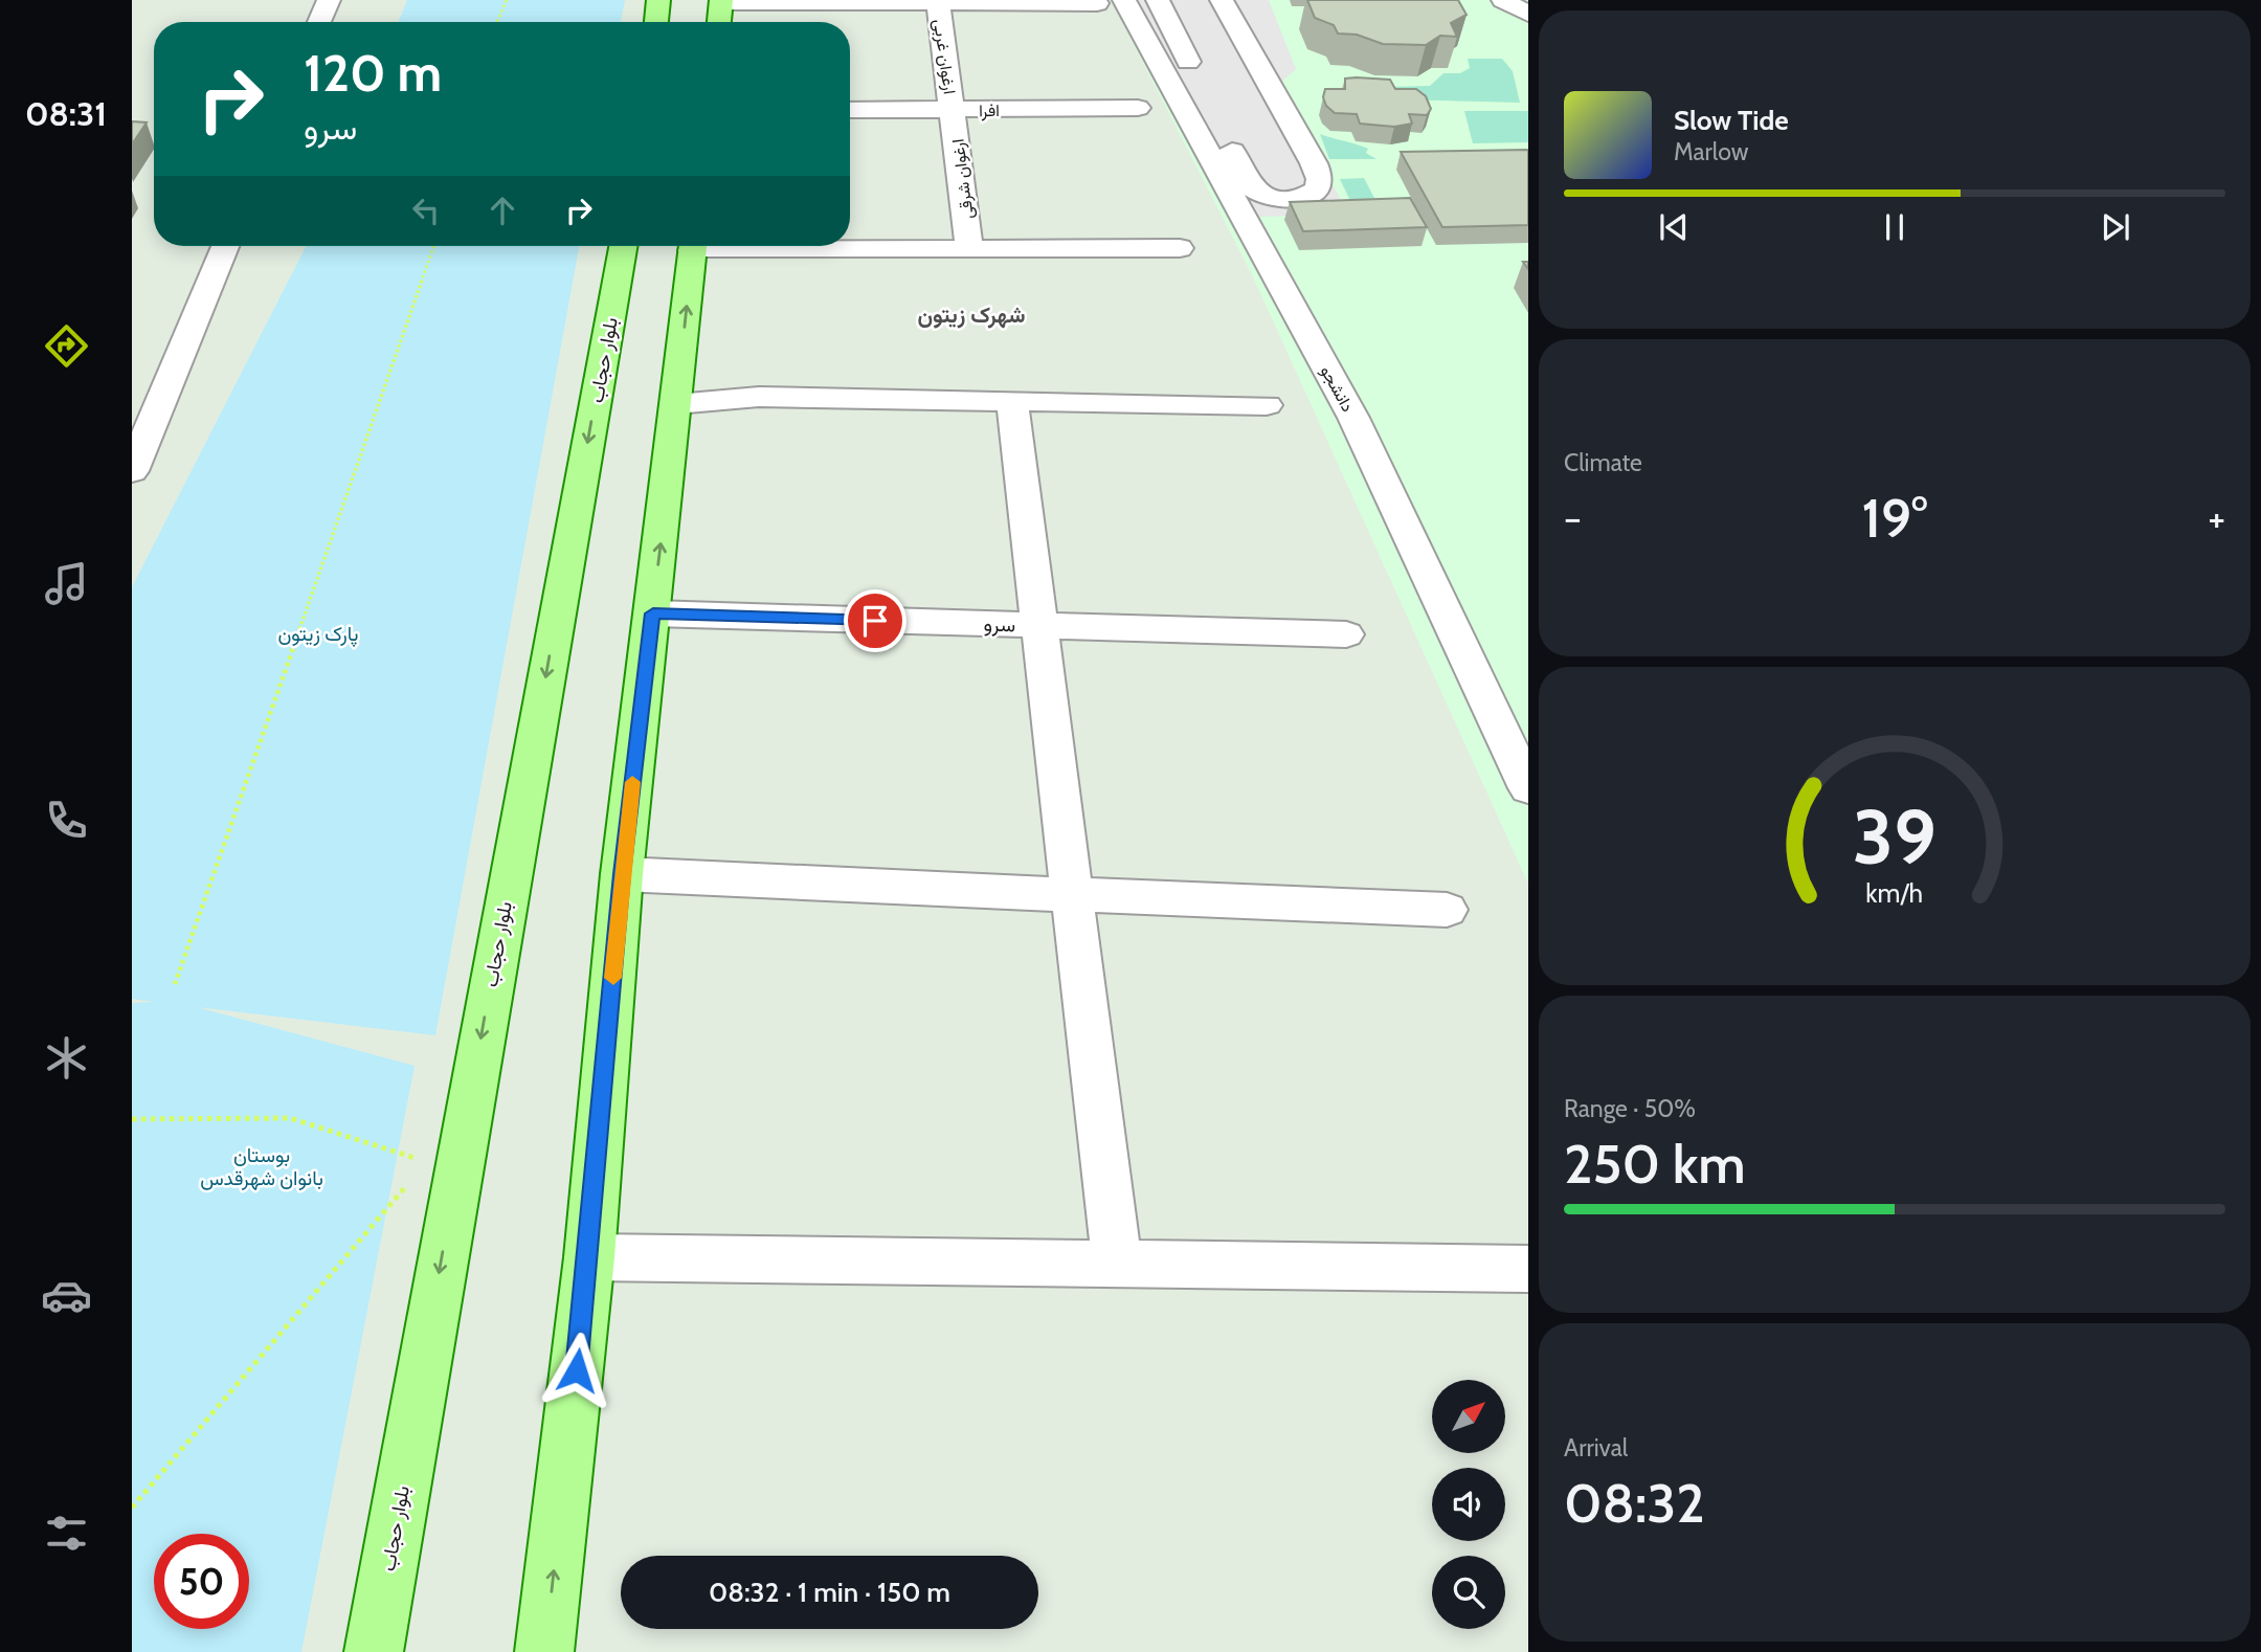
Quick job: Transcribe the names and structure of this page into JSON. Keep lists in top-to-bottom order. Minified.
{"streets":{"main road":["بلوار حجاب"],"street":["ارغوان غربی","افرا","ارغوان شرقی","دانشجو","سرو"]},"crossings":[["ارغوان غربی","افرا"],["ارغوان غربی","ارغوان شرقی"],["افرا","ارغوان شرقی"]],"districts":["شهرک زیتون"],"parks":["پارک زیتون","بوستان بانوان شهرقدس"],"north":"top right","page":{"tabs":"08:31","turn":["120 m","سرو"],"song":["Slow Tide","Marlow"],"tile":["Climate",["Range · 50%","250 km"],["Arrival","08:32"]],"heat":["−","19°","+"],"limit":"50","trip":"08:32 · 1 min · 150 m","gauge":["39","km/h"]}}
